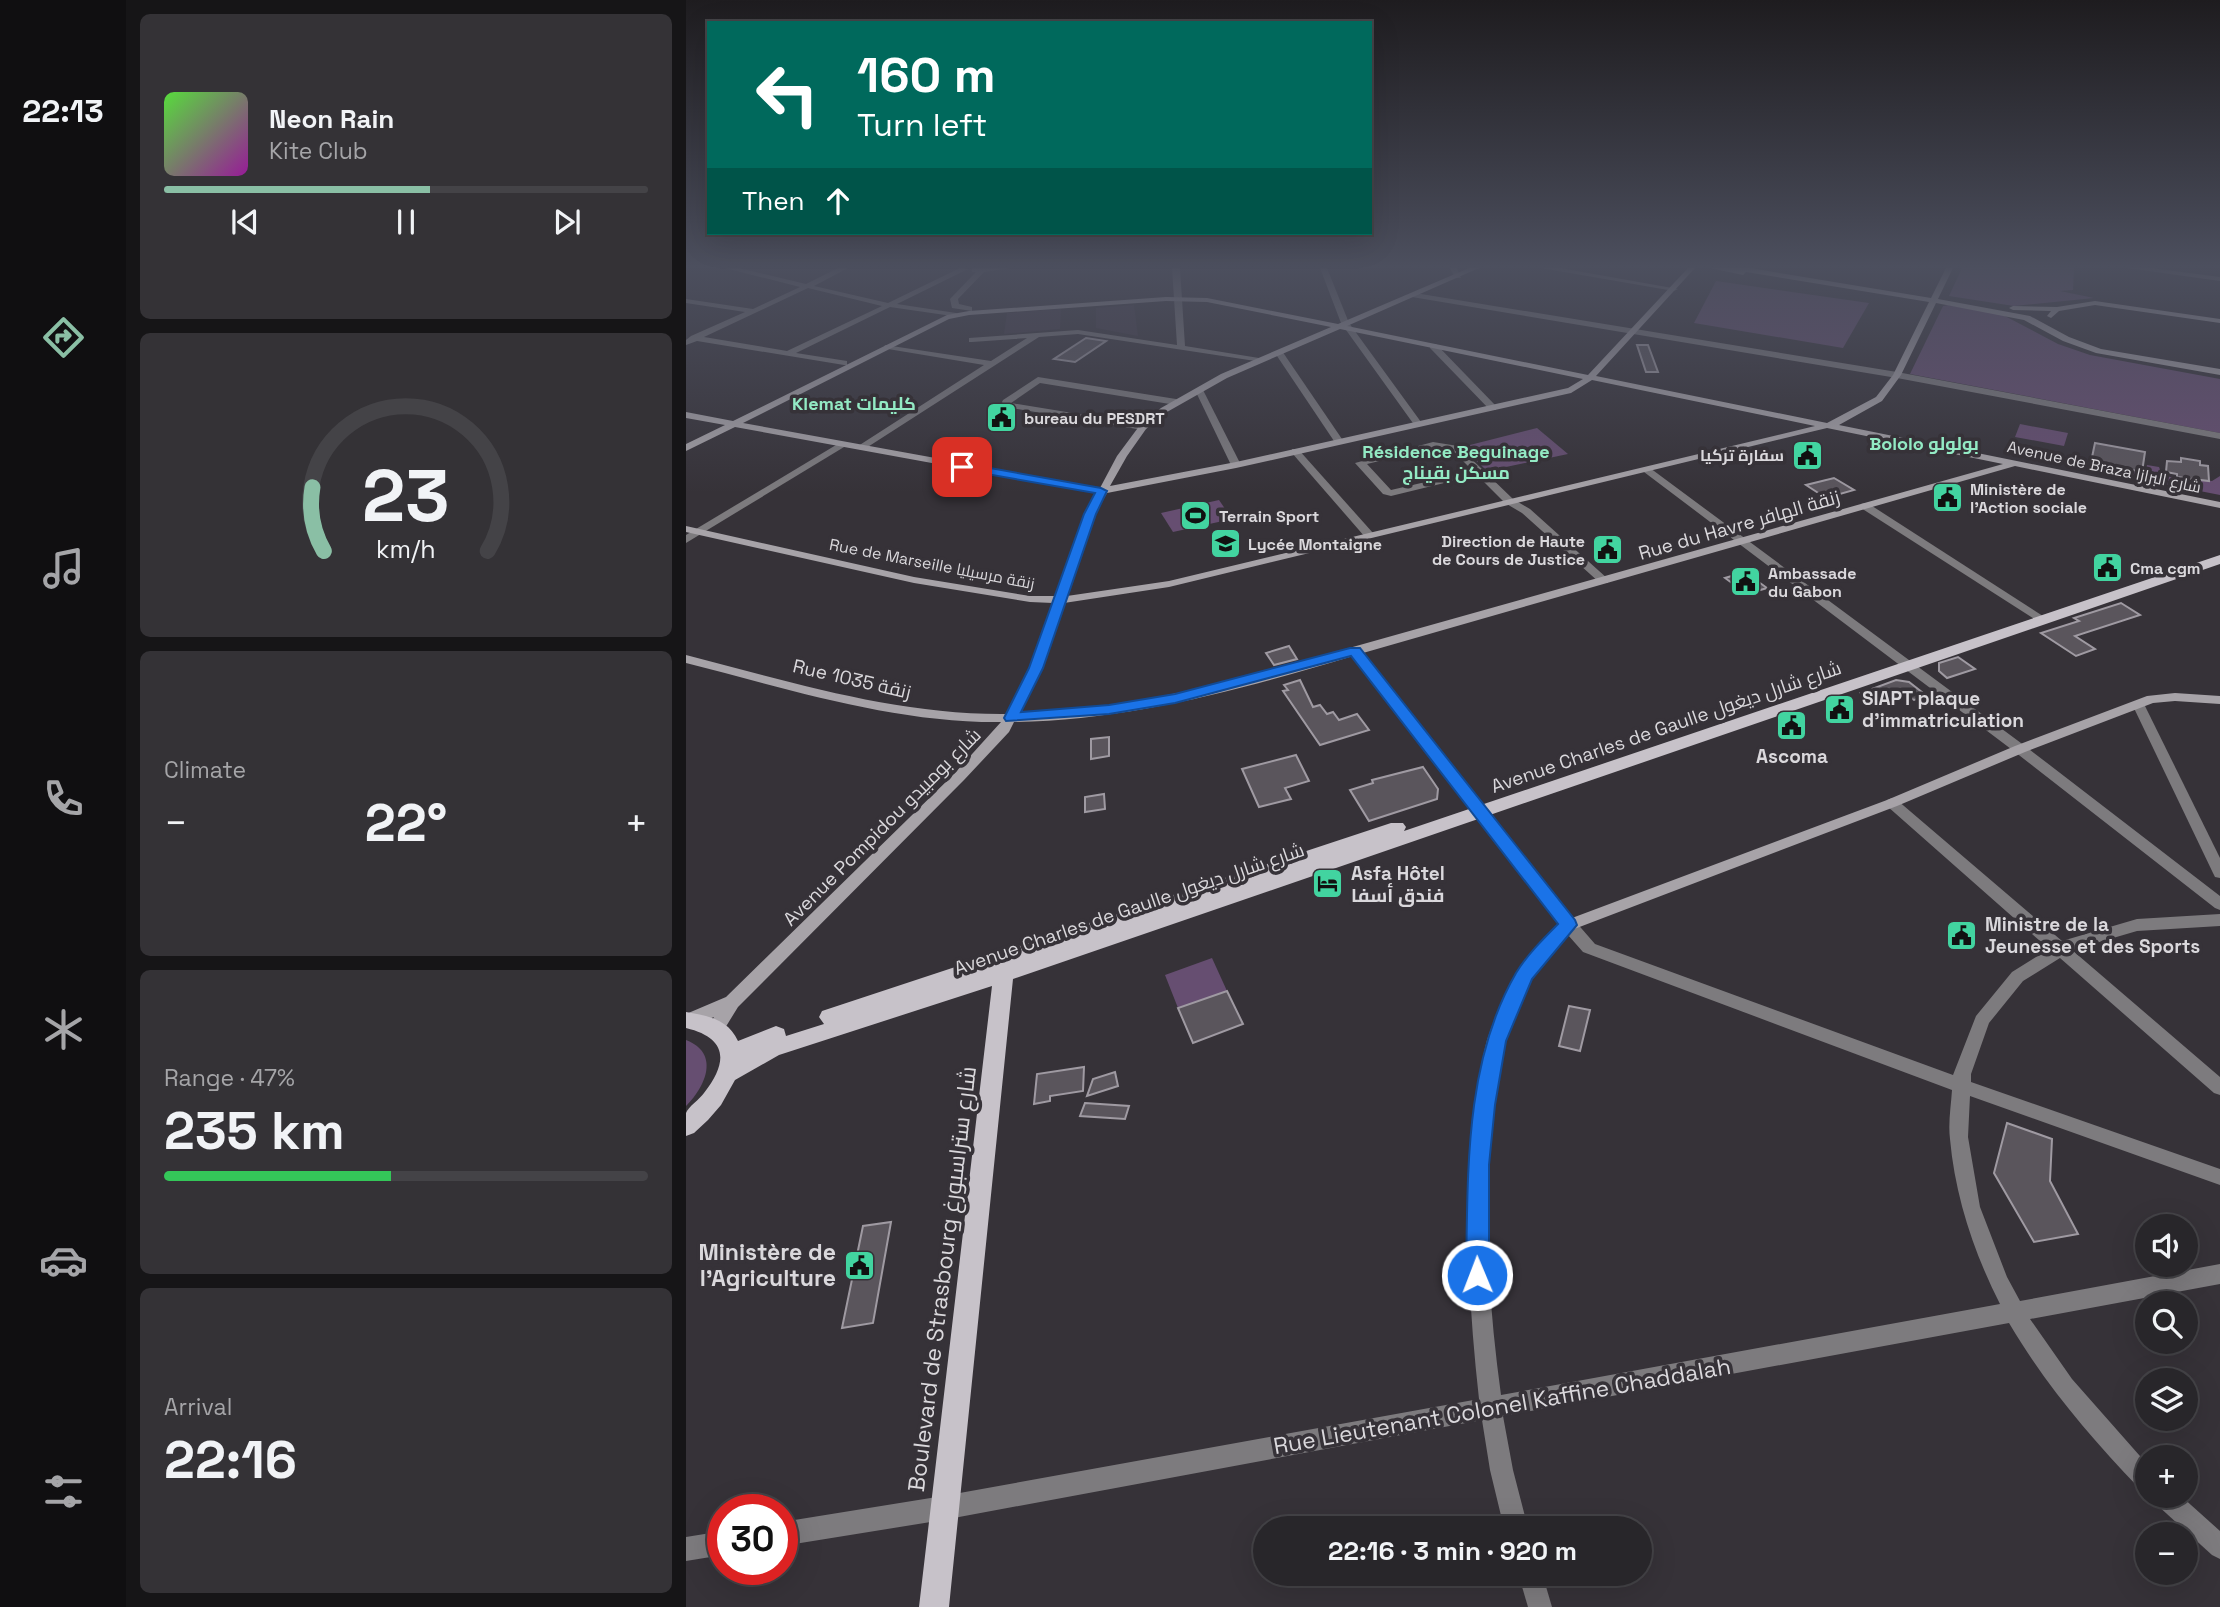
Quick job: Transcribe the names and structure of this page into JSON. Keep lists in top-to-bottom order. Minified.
{"streets":{"main road":["Avenue de Braza شارع البرازا","Rue du Havre زنقة الهافر","Rue de Marseille زنقة مرسيليا","Rue 1035 زنقة","Avenue Charles de Gaulle شارع شارل ديغول","Avenue Pompidou شارع بومبيدو","Boulevard de Strasbourg شارع ستراسبورغ"],"street":["Rue Lieutenant Colonel Kaffine Chaddalah"]},"crossings":[["Avenue de Braza شارع البرازا","Rue du Havre زنقة الهافر"],["Avenue de Braza شارع البرازا","Rue de Marseille زنقة مرسيليا"],["Rue du Havre زنقة الهافر","Rue 1035 زنقة"],["Rue du Havre زنقة الهافر","Avenue Pompidou شارع بومبيدو"],["Rue de Marseille زنقة مرسيليا","Avenue Pompidou شارع بومبيدو"],["Rue 1035 زنقة","Avenue Pompidou شارع بومبيدو"],["Avenue Charles de Gaulle شارع شارل ديغول","Boulevard de Strasbourg شارع ستراسبورغ"],["Boulevard de Strasbourg شارع ستراسبورغ","Rue Lieutenant Colonel Kaffine Chaddalah"]],"districts":["Klemat كليمات","Bololo بولولو","Résidence Beguinage مسكن بقيناج"],"places":{"public building":["bureau du PESDRT","سفارة تركيا","Ministère de l'Action sociale","Direction de Haute de Cours de Justice","Cma cgm","Ambassade du Gabon","SIAPT plaque d'immatriculation","Ascoma","Ministre de la Jeunesse et des Sports","Ministère de l'Agriculture"],"sports":["Terrain Sport"],"school or university":["Lycée Montaigne"],"hotel":["Asfa Hôtel فندق أسفا"]},"page":{"tabs":"22:13","turn":["160 m","Turn left"],"song":["Neon Rain","Kite Club"],"then":"Then","tile":["Climate",["Range · 47%","235 km"],["Arrival","22:16"]],"heat":["−","22°","+"],"map_buttons":["+","−"],"limit":"30","trip":"22:16 · 3 min · 920 m","gauge":["23","km/h"]}}
